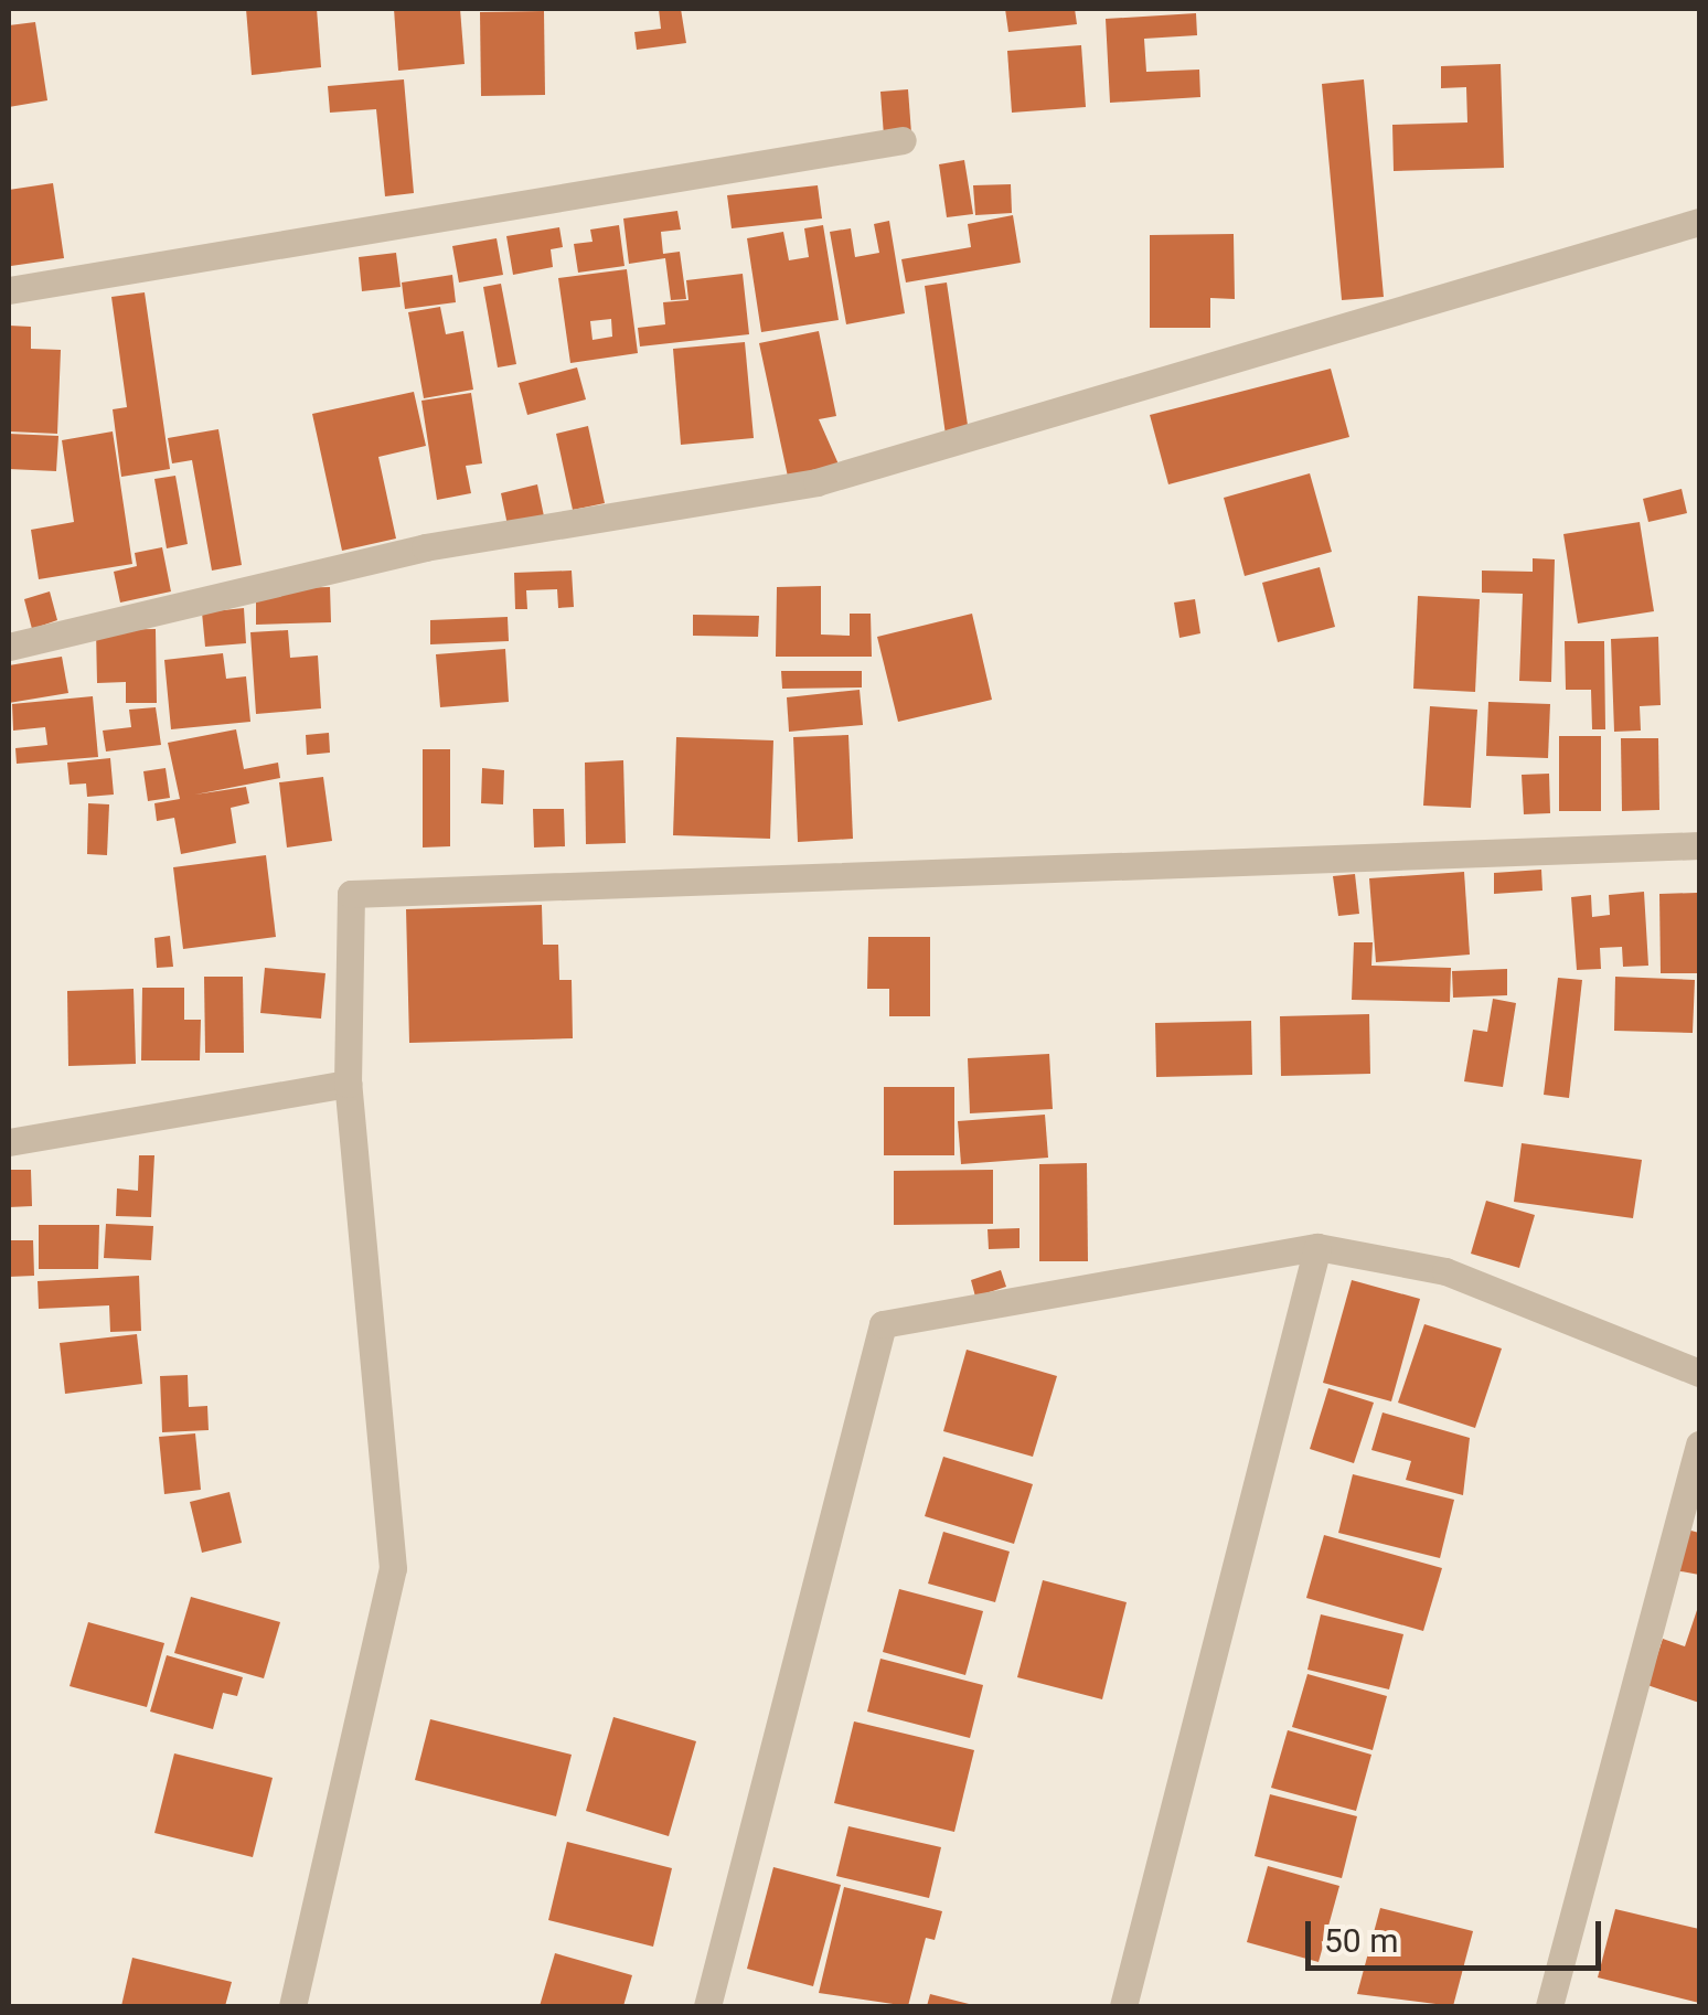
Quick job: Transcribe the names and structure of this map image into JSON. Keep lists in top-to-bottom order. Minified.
{"scale_bar":"50 m"}
